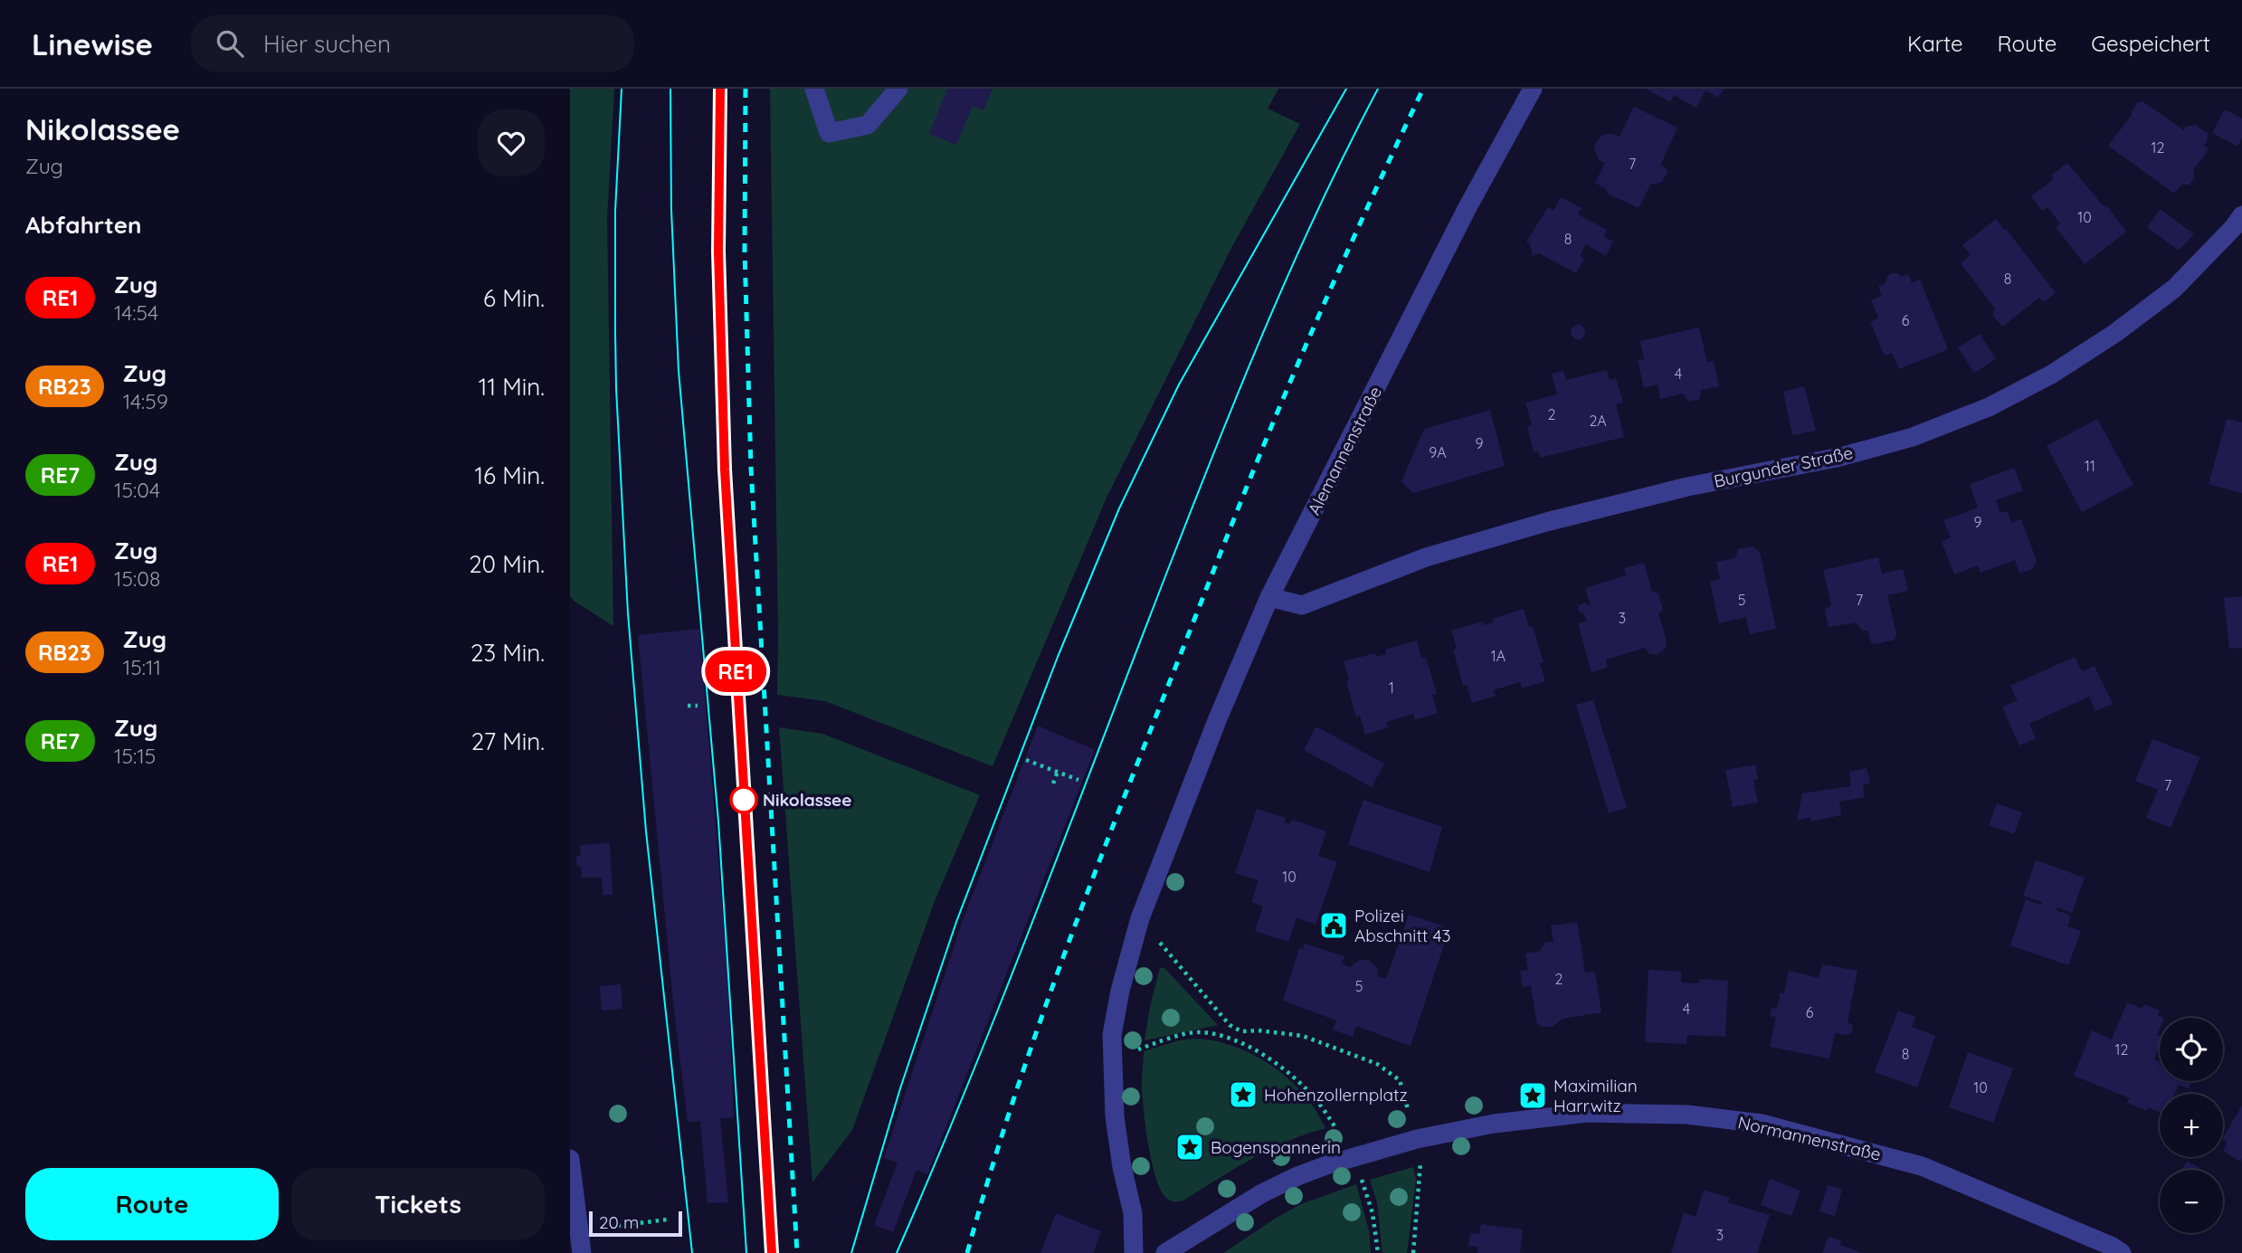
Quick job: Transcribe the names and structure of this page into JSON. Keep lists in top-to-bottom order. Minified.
{"streets":{"street":["Alemannenstraße","Burgunder Straße","Normannenstraße"]},"crossings":[["Alemannenstraße","Burgunder Straße"]],"places":{"other":["Nikolassee"],"public building":["Polizei Abschnitt 43"],"place":["Hohenzollernplatz","Maximilian Harrwitz","Bogenspannerin"]},"house_numbers":["12","7","10","8","8","6","4","2","2A","9","9A","11","9","5","7","3","1A","1","7","10","2","5","4","6","12","8","10","3"],"scale_bar":"20 m","page":{"header":"Linewise","search":"Hier suchen","nav":["Karte","Route","Gespeichert"],"heading":[["Nikolassee","Zug"],"Abfahrten"],"on_map":"RE1","list":[{"mark":"RE1","name":"Zug","note":"14:54","value":"6 Min."},{"mark":"RB23","name":"Zug","note":"14:59","value":"11 Min."},{"mark":"RE7","name":"Zug","note":"15:04","value":"16 Min."},{"mark":"RE1","name":"Zug","note":"15:08","value":"20 Min."},{"mark":"RB23","name":"Zug","note":"15:11","value":"23 Min."},{"mark":"RE7","name":"Zug","note":"15:15","value":"27 Min."}],"map_buttons":["+","−"],"buttons":["Route","Tickets"],"scale":"20 m"}}
